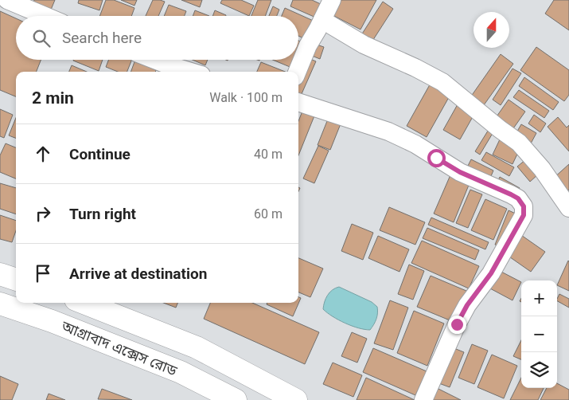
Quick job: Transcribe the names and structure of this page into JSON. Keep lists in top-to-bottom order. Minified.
{"streets":{"main road":["আগ্রাবাদ এক্সেস রোড"]},"north":"top","page":{"search":"Search here","heading":["2 min","Walk · 100 m"],"list":[["Continue","40 m"],["Turn right","60 m"],"Arrive at destination"],"map_buttons":["+","−"]}}
